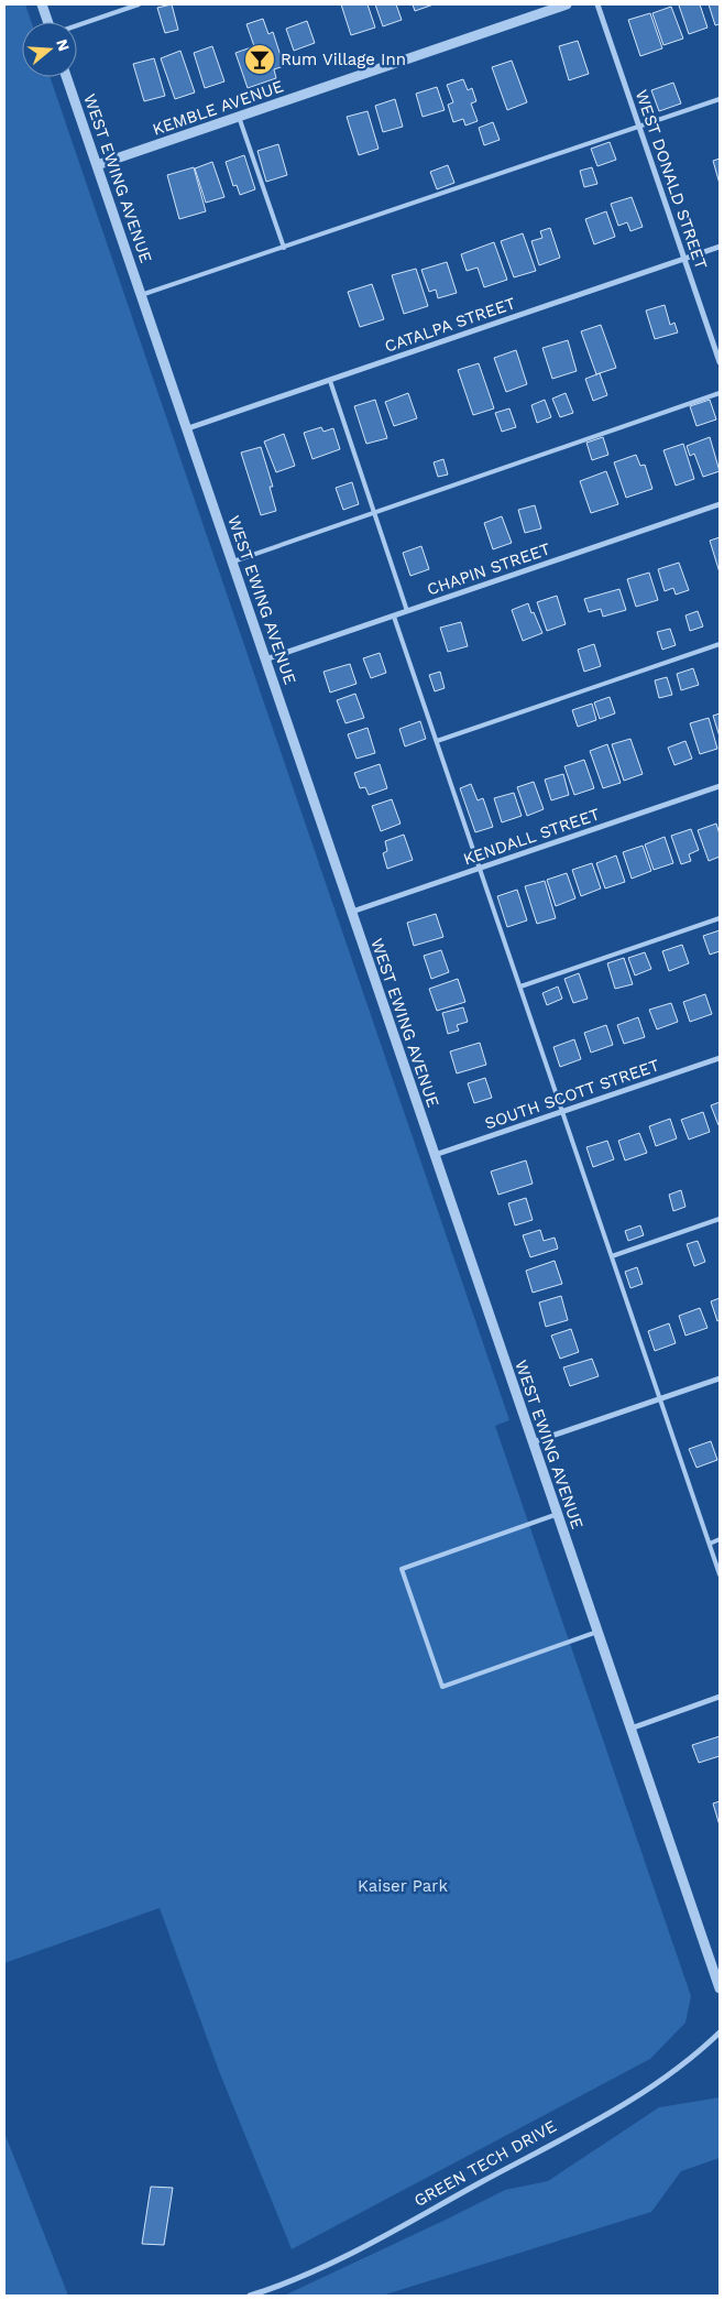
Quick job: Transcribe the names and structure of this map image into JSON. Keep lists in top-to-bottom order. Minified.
{"streets":{"street":["KEMBLE AVENUE","WEST EWING AVENUE","WEST DONALD STREET","CATALPA STREET","CHAPIN STREET","KENDALL STREET","SOUTH SCOTT STREET","GREEN TECH DRIVE"]},"crossings":[["KEMBLE AVENUE","WEST EWING AVENUE"],["WEST EWING AVENUE","CATALPA STREET"],["WEST EWING AVENUE","CHAPIN STREET"],["WEST EWING AVENUE","KENDALL STREET"],["WEST EWING AVENUE","SOUTH SCOTT STREET"],["WEST DONALD STREET","CATALPA STREET"]],"parks":["Kaiser Park"],"places":{"bar":["Rum Village Inn"]},"north":"right"}
